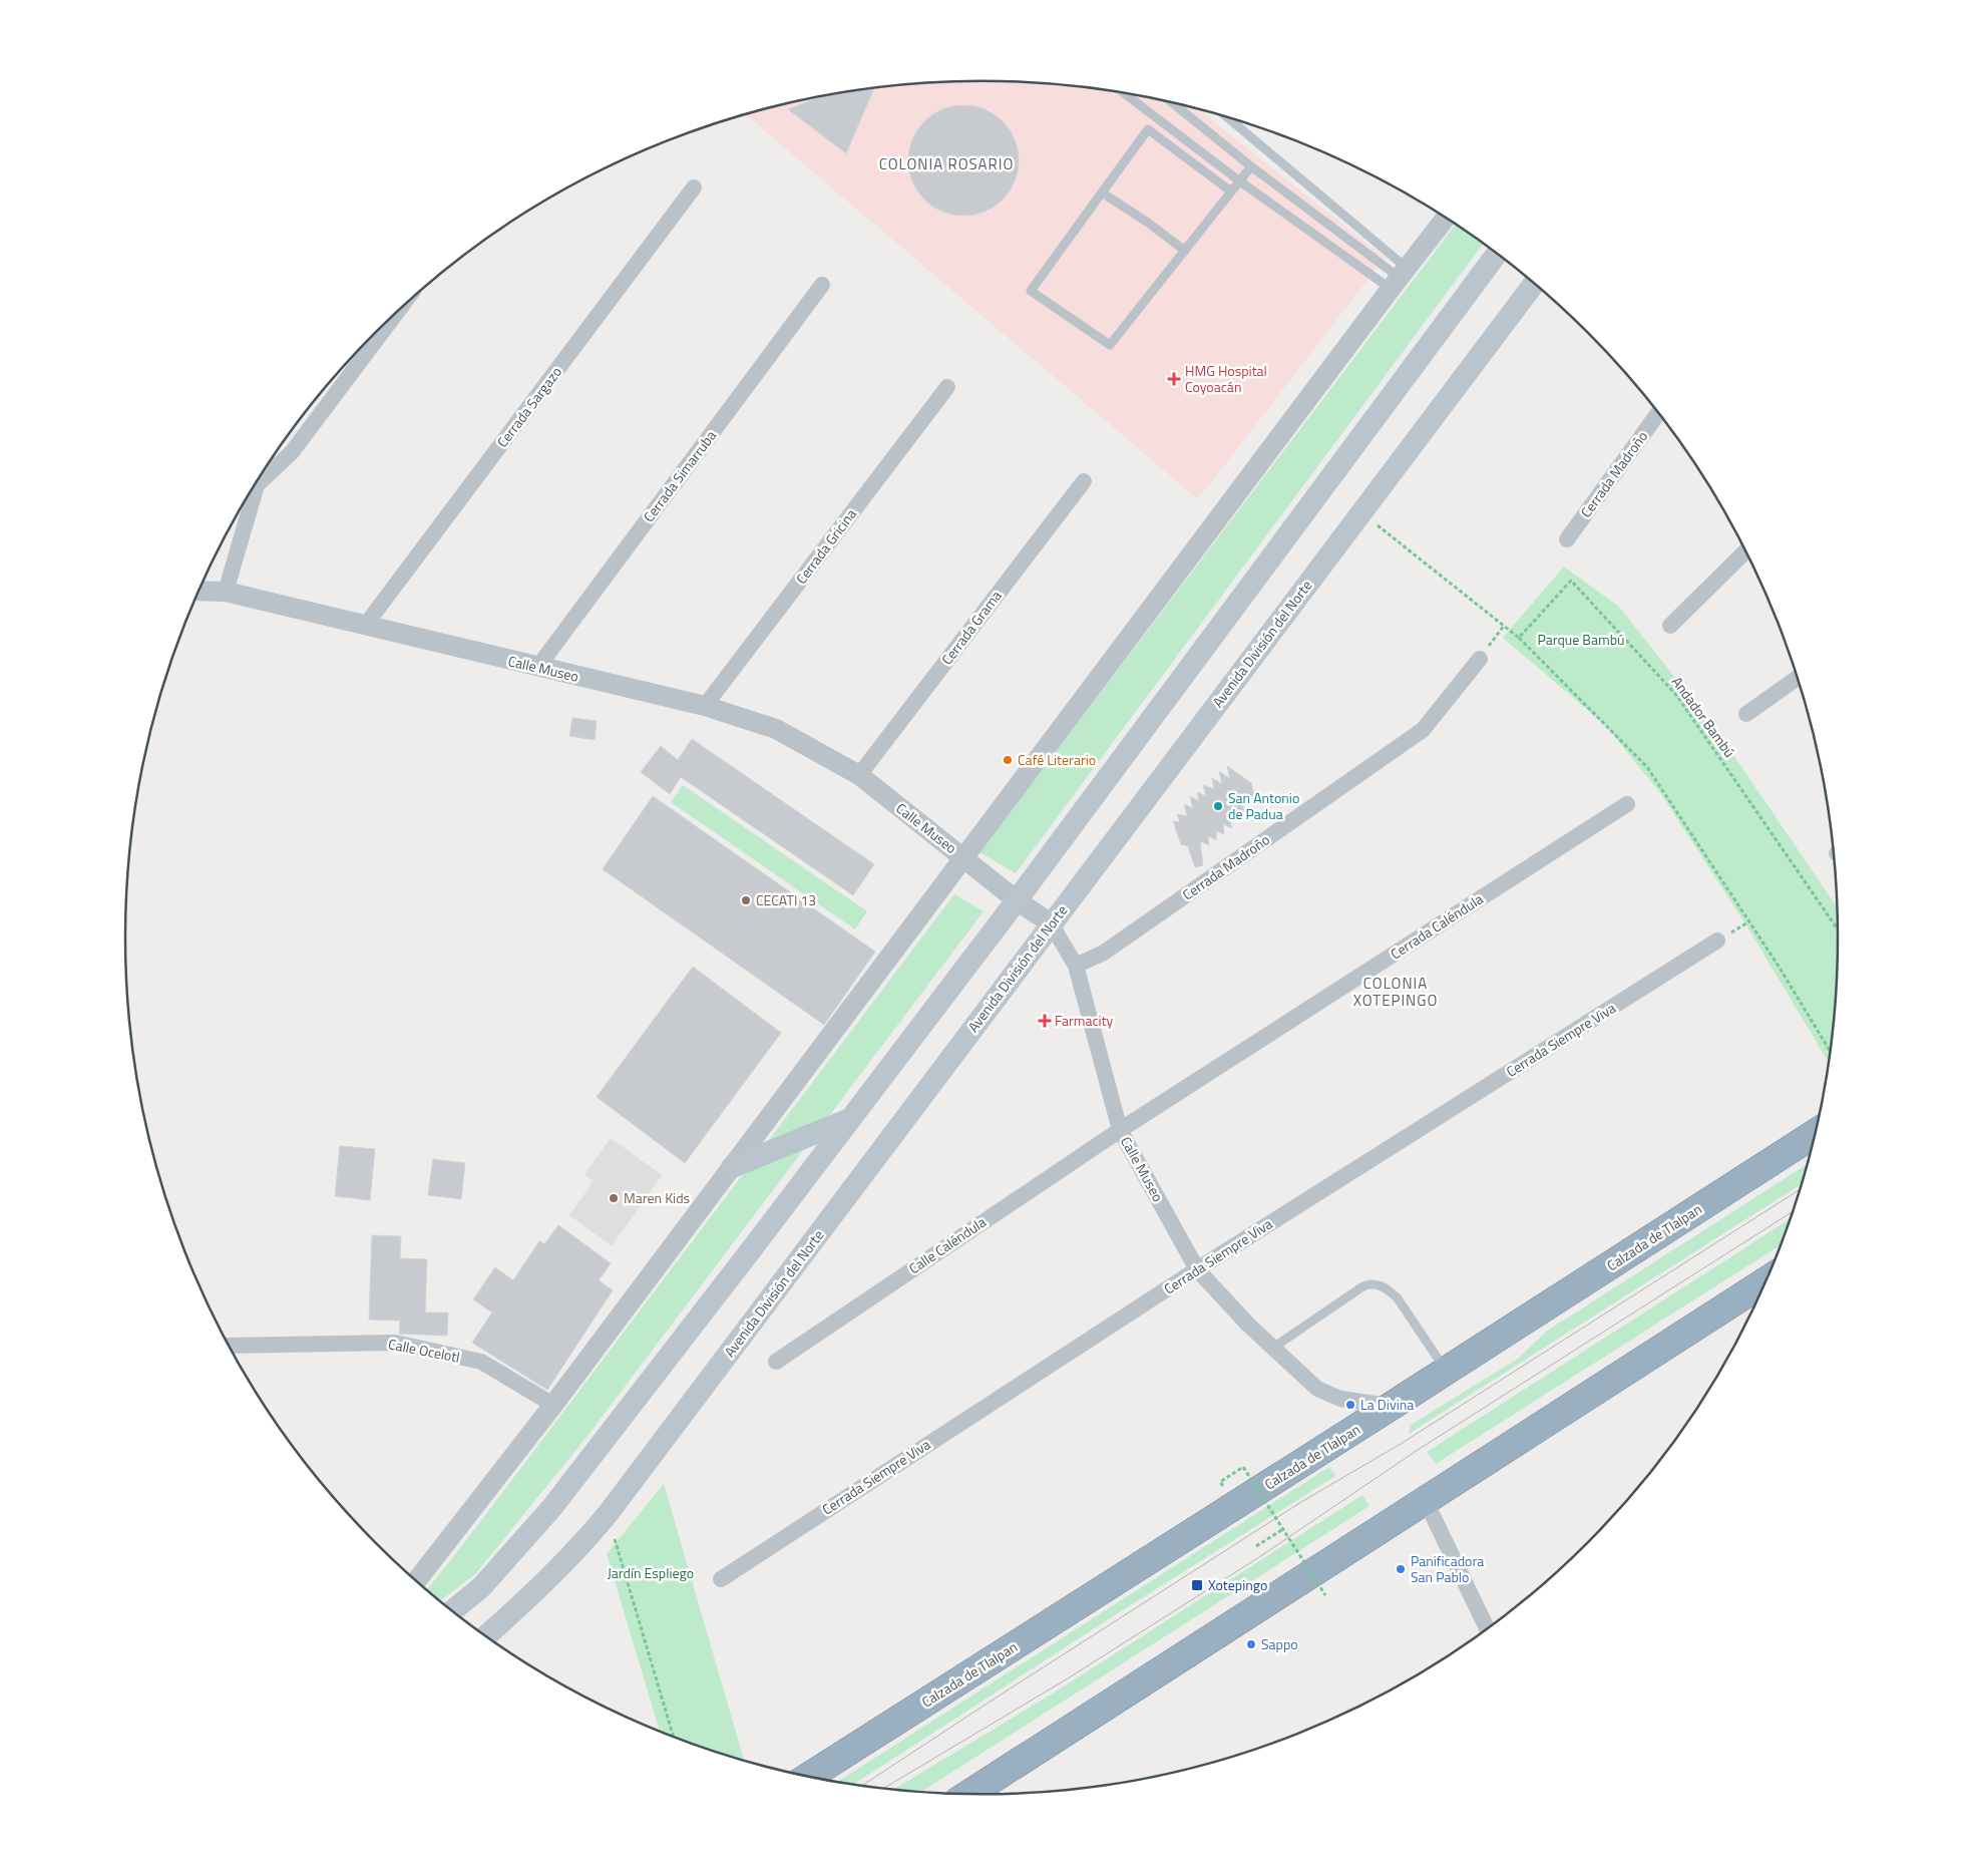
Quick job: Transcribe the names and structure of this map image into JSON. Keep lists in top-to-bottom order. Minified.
{"streets":{"highway":["Calzada de Tlalpan"],"main road":["Avenida División del Norte"],"street":["Cerrada Sargazo","Cerrada Madroño","Cerrada Simarruba","Cerrada Gricina","Cerrada Grama","Calle Museo","Cerrada Caléndula","Cerrada Siempre Viva","Calle Caléndula","Calle Ocelotl"],"path":["Andador Bambú"]},"crossings":[["Cerrada Sargazo","Calle Museo"],["Cerrada Madroño","Calle Museo"],["Cerrada Simarruba","Calle Museo"],["Cerrada Gricina","Calle Museo"],["Cerrada Grama","Calle Museo"],["Avenida División del Norte","Calle Museo"],["Calle Museo","Cerrada Caléndula"],["Calle Museo","Cerrada Siempre Viva"],["Calle Museo","Calzada de Tlalpan"],["Calle Museo","Calle Caléndula"],["Cerrada Caléndula","Calle Caléndula"]],"districts":["COLONIA ROSARIO","COLONIA XOTEPINGO"],"parks":["Parque Bambú","Jardín Espliego"],"places":{"health":["HMG Hospital Coyoacán","Farmacity"],"other":["Café Literario","San Antonio de Padua","CECATI 13","Maren Kids","La Divina","Panificadora San Pablo","Sappo"],"transit":["Xotepingo"]}}
